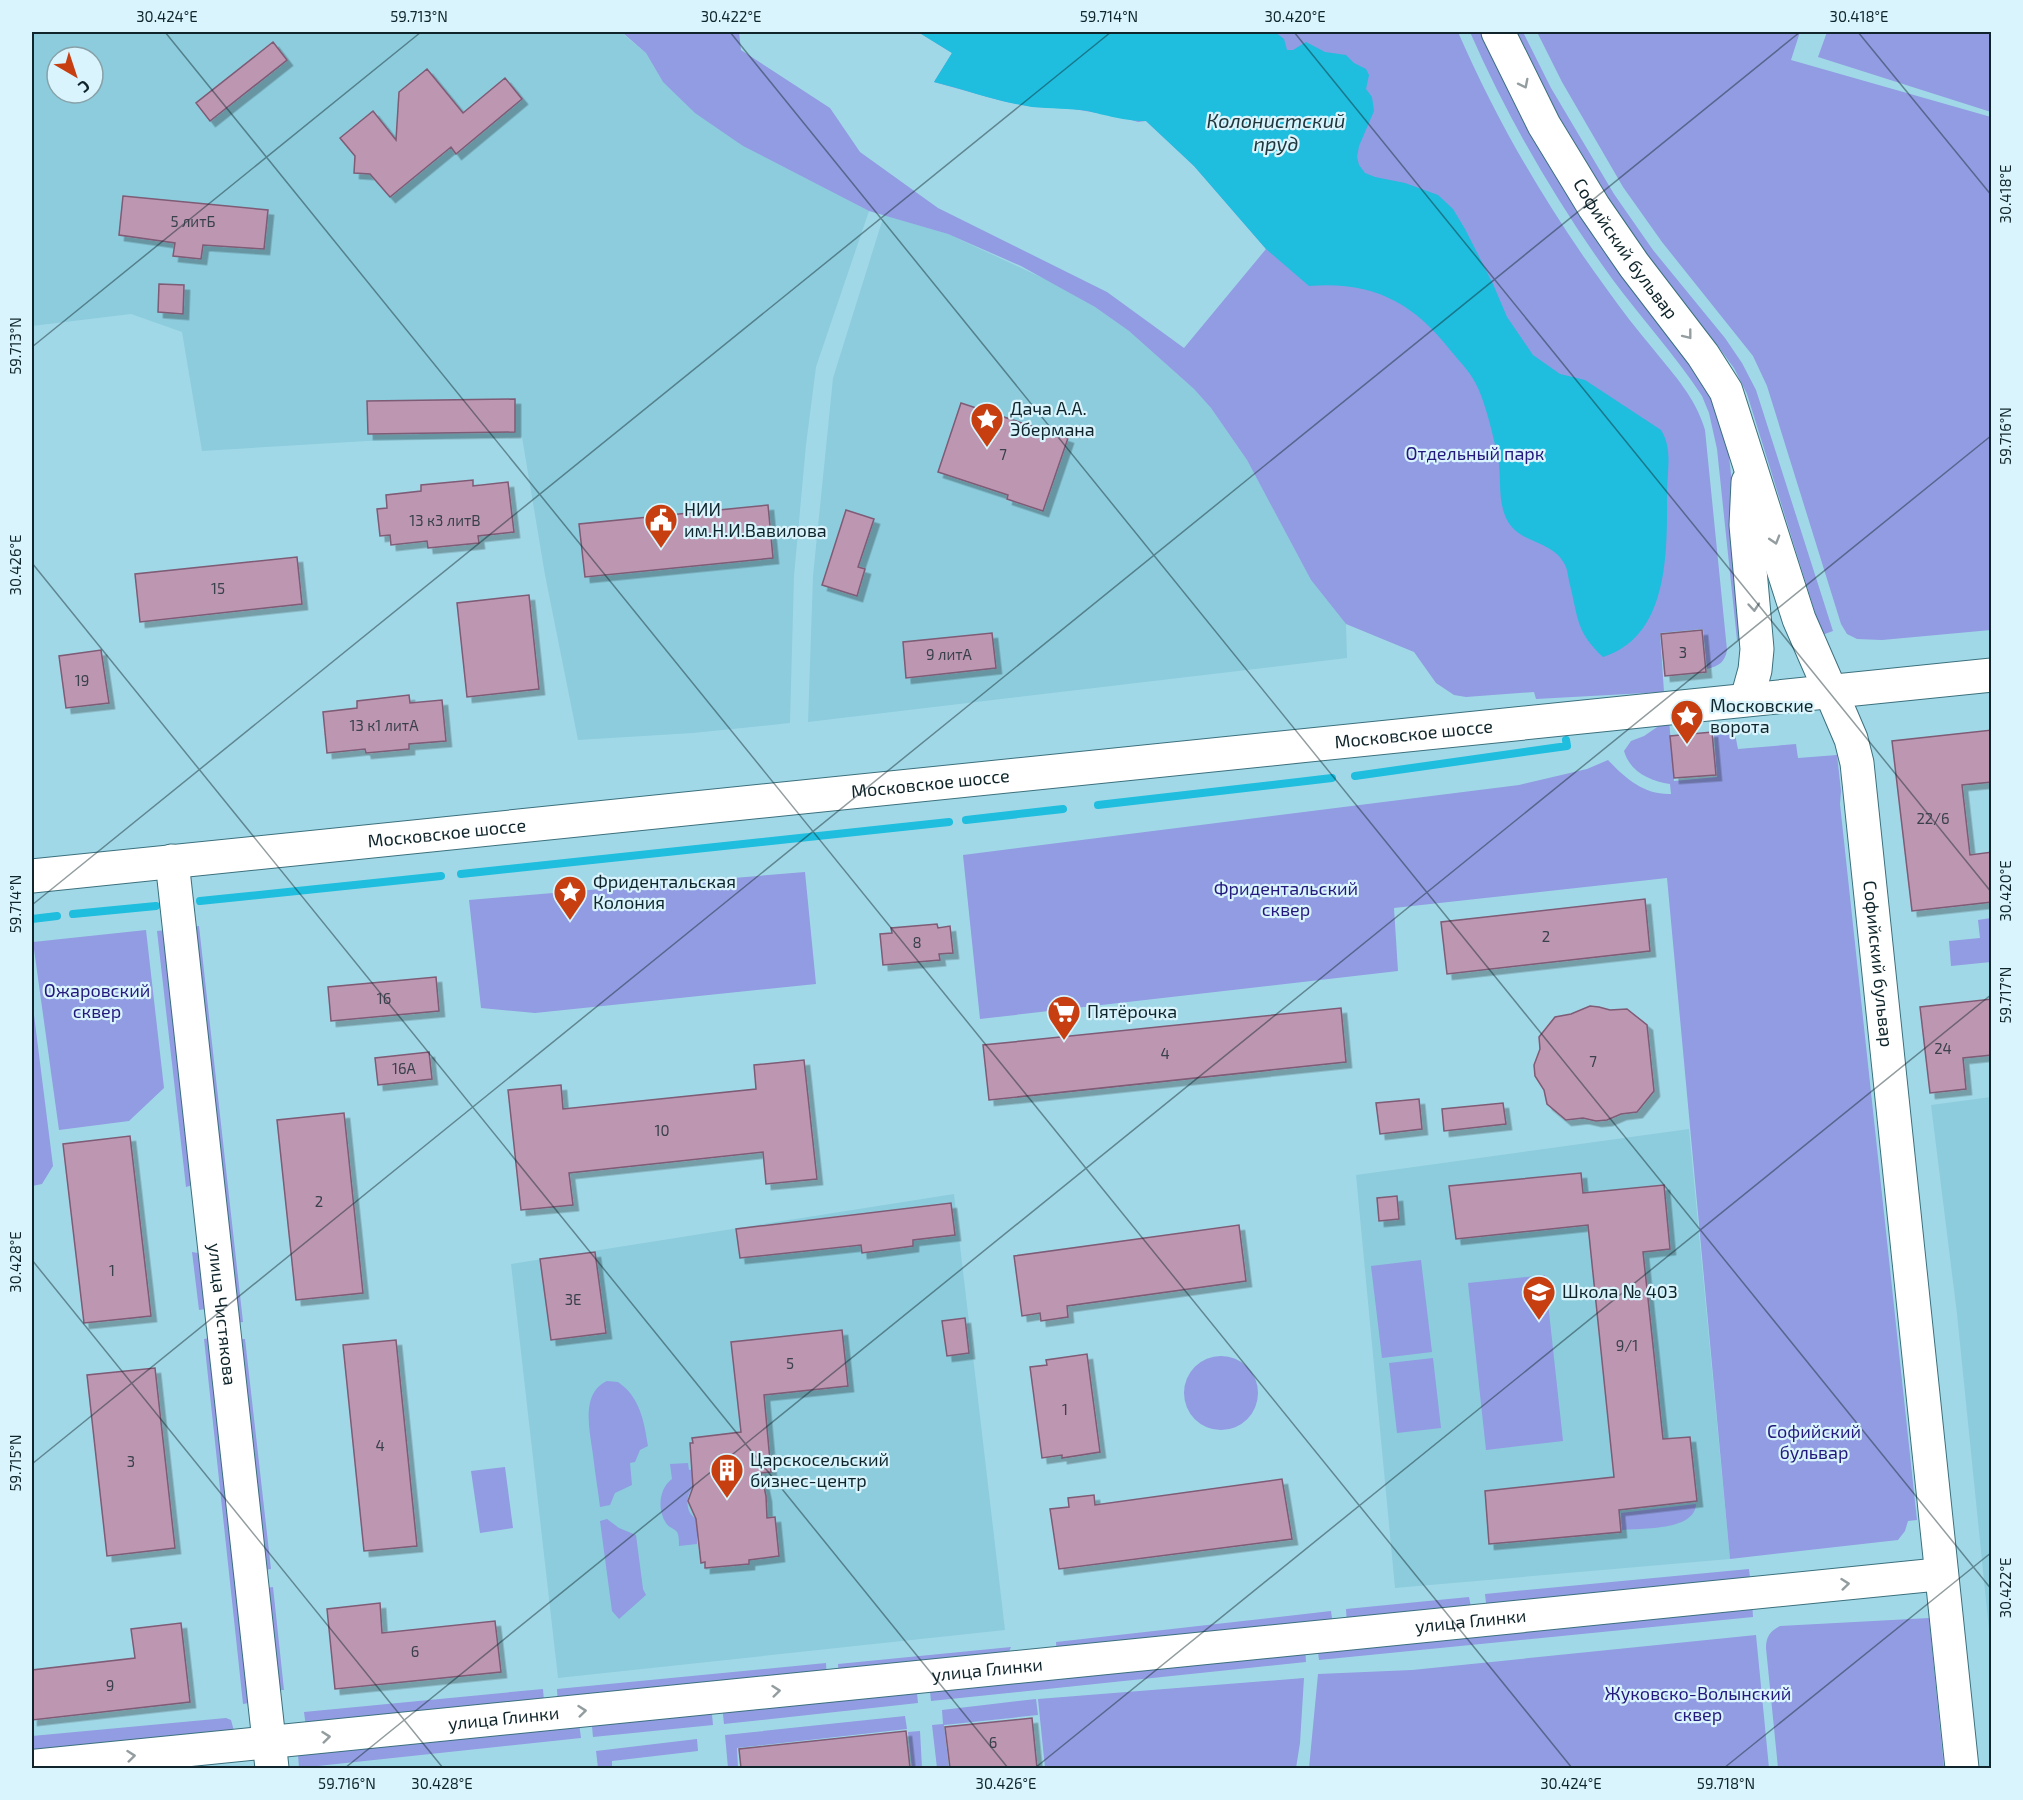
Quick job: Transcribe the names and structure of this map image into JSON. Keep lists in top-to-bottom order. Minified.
{"streets":{"main road":["Софийский бульвар","Московское шоссе","улица Чистякова"],"street":["улица Глинки"]},"crossings":[["Софийский бульвар","Московское шоссе"],["Софийский бульвар","улица Глинки"],["Московское шоссе","улица Чистякова"],["улица Чистякова","улица Глинки"]],"one_way":["Софийский бульвар","улица Глинки"],"water":["Колонистский пруд"],"parks":["Отдельный парк","Фридентальский сквер","Ожаровский сквер","Софийский бульвар","Жуковско-Волынский сквер"],"places":{"place":["Дача А.А. Эбермана","Московские ворота","Фридентальская Колония"],"public building":["НИИ им.Н.И.Вавилова"],"supermarket":["Пятёрочка"],"school or university":["Школа № 403"],"building":["Царскосельский бизнес-центр"]},"house_numbers":["5 литБ","7","13 к3 литВ","15","3","9 литА","19","13 к1 литА","22/6","2","8","16","24","4","7","16А","10","2","1","3Е","9/1","5","1","4","3","6","9","6"],"north":"bottom right","coordinates":["30.424°E","59.713°N","30.422°E","59.714°N","30.420°E","30.418°E","59.716°N","30.426°E","59.717°N","30.428°E","59.715°N","59.718°N"]}
